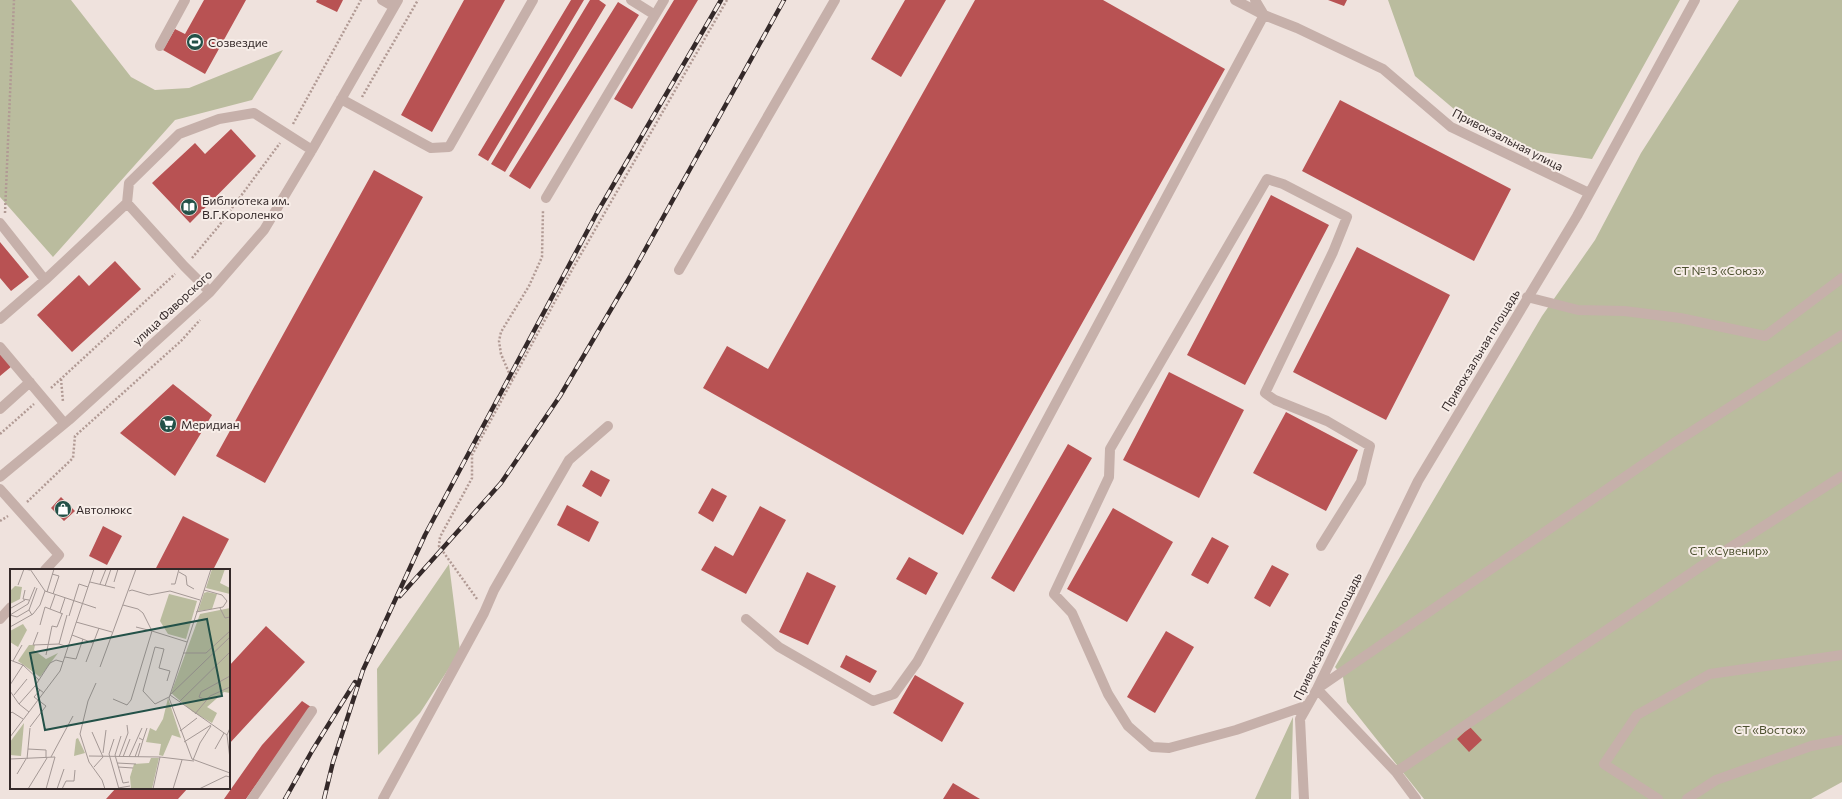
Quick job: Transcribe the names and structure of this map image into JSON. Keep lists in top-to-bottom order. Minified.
{"streets":{"street":["Привокзальная улица","улица Фаворского","Привокзальная площадь"]},"crossings":[["Привокзальная улица","Привокзальная площадь"]],"parks":["СТ №13 «Союз»","СТ «Сувенир»","СТ «Восток»"],"places":{"sports":["Созвездие"],"library":["Библиотека им. В.Г.Короленко"],"supermarket":["Меридиан"],"shop":["Автолюкс"]}}
